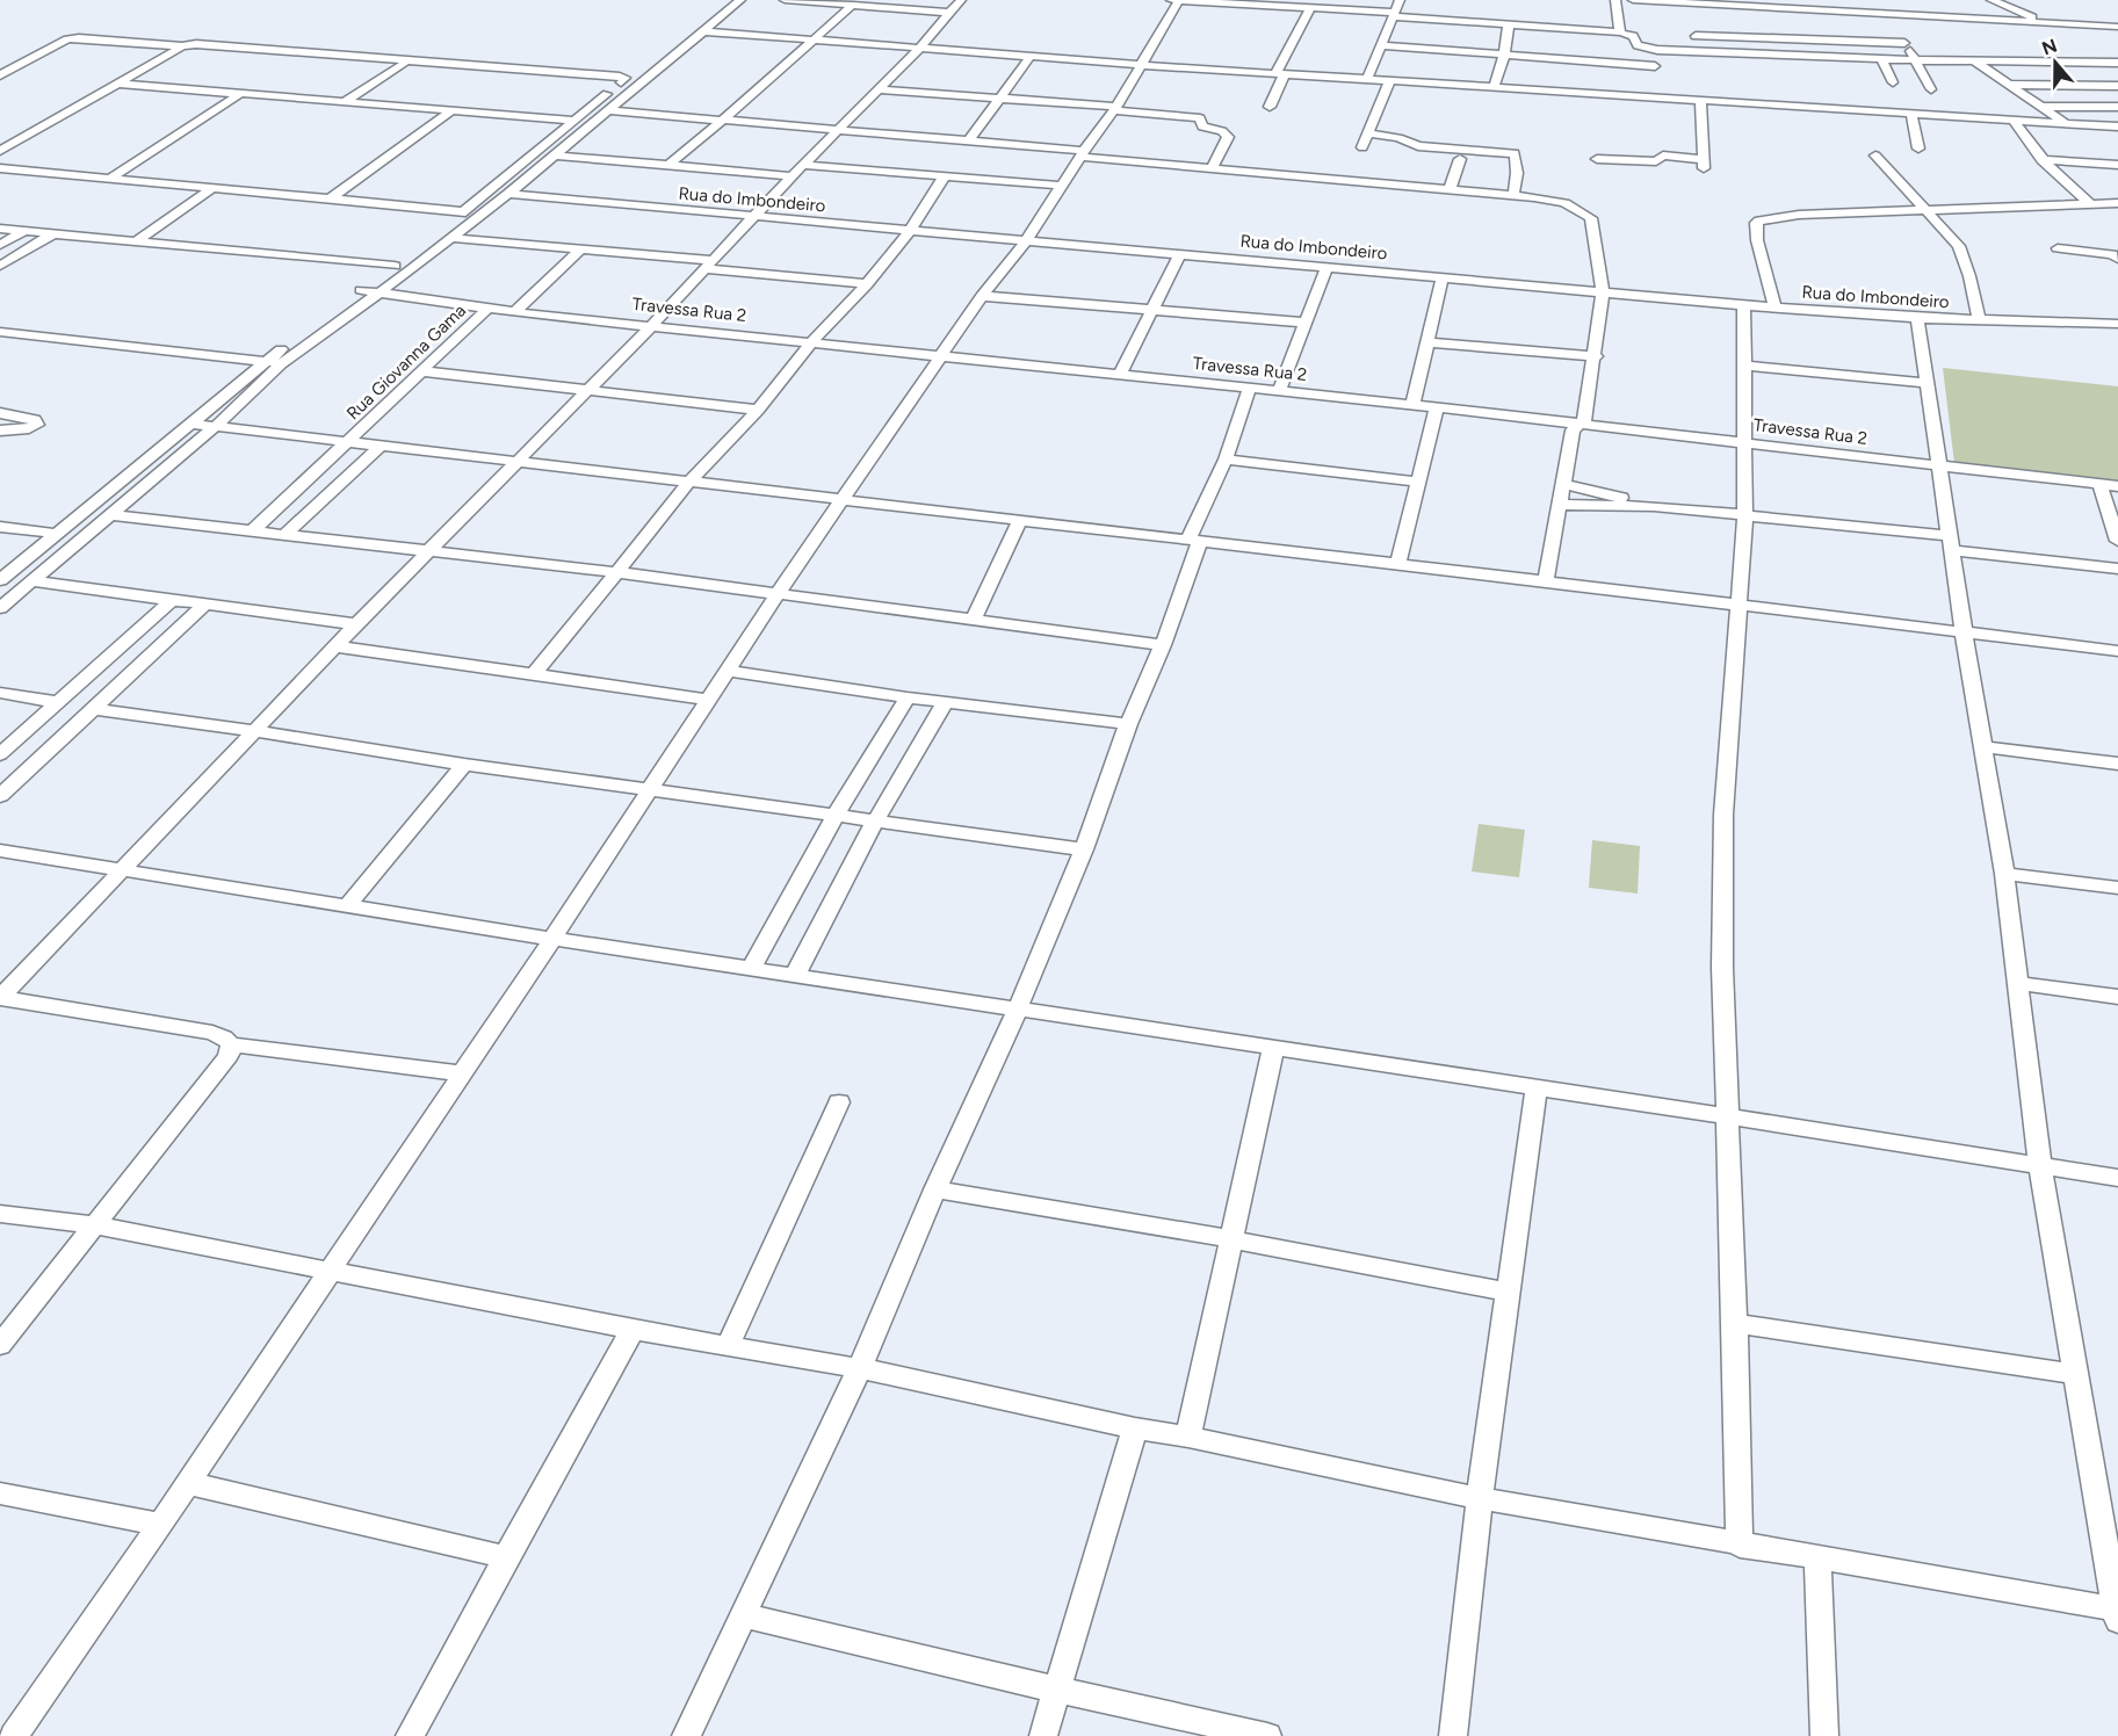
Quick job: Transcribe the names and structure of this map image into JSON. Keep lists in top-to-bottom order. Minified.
{"streets":{"street":["Rua do Imbondeiro","Travessa Rua 2","Rua Giovanna Gama"]},"crossings":[["Travessa Rua 2","Rua Giovanna Gama"]],"north":"top"}
